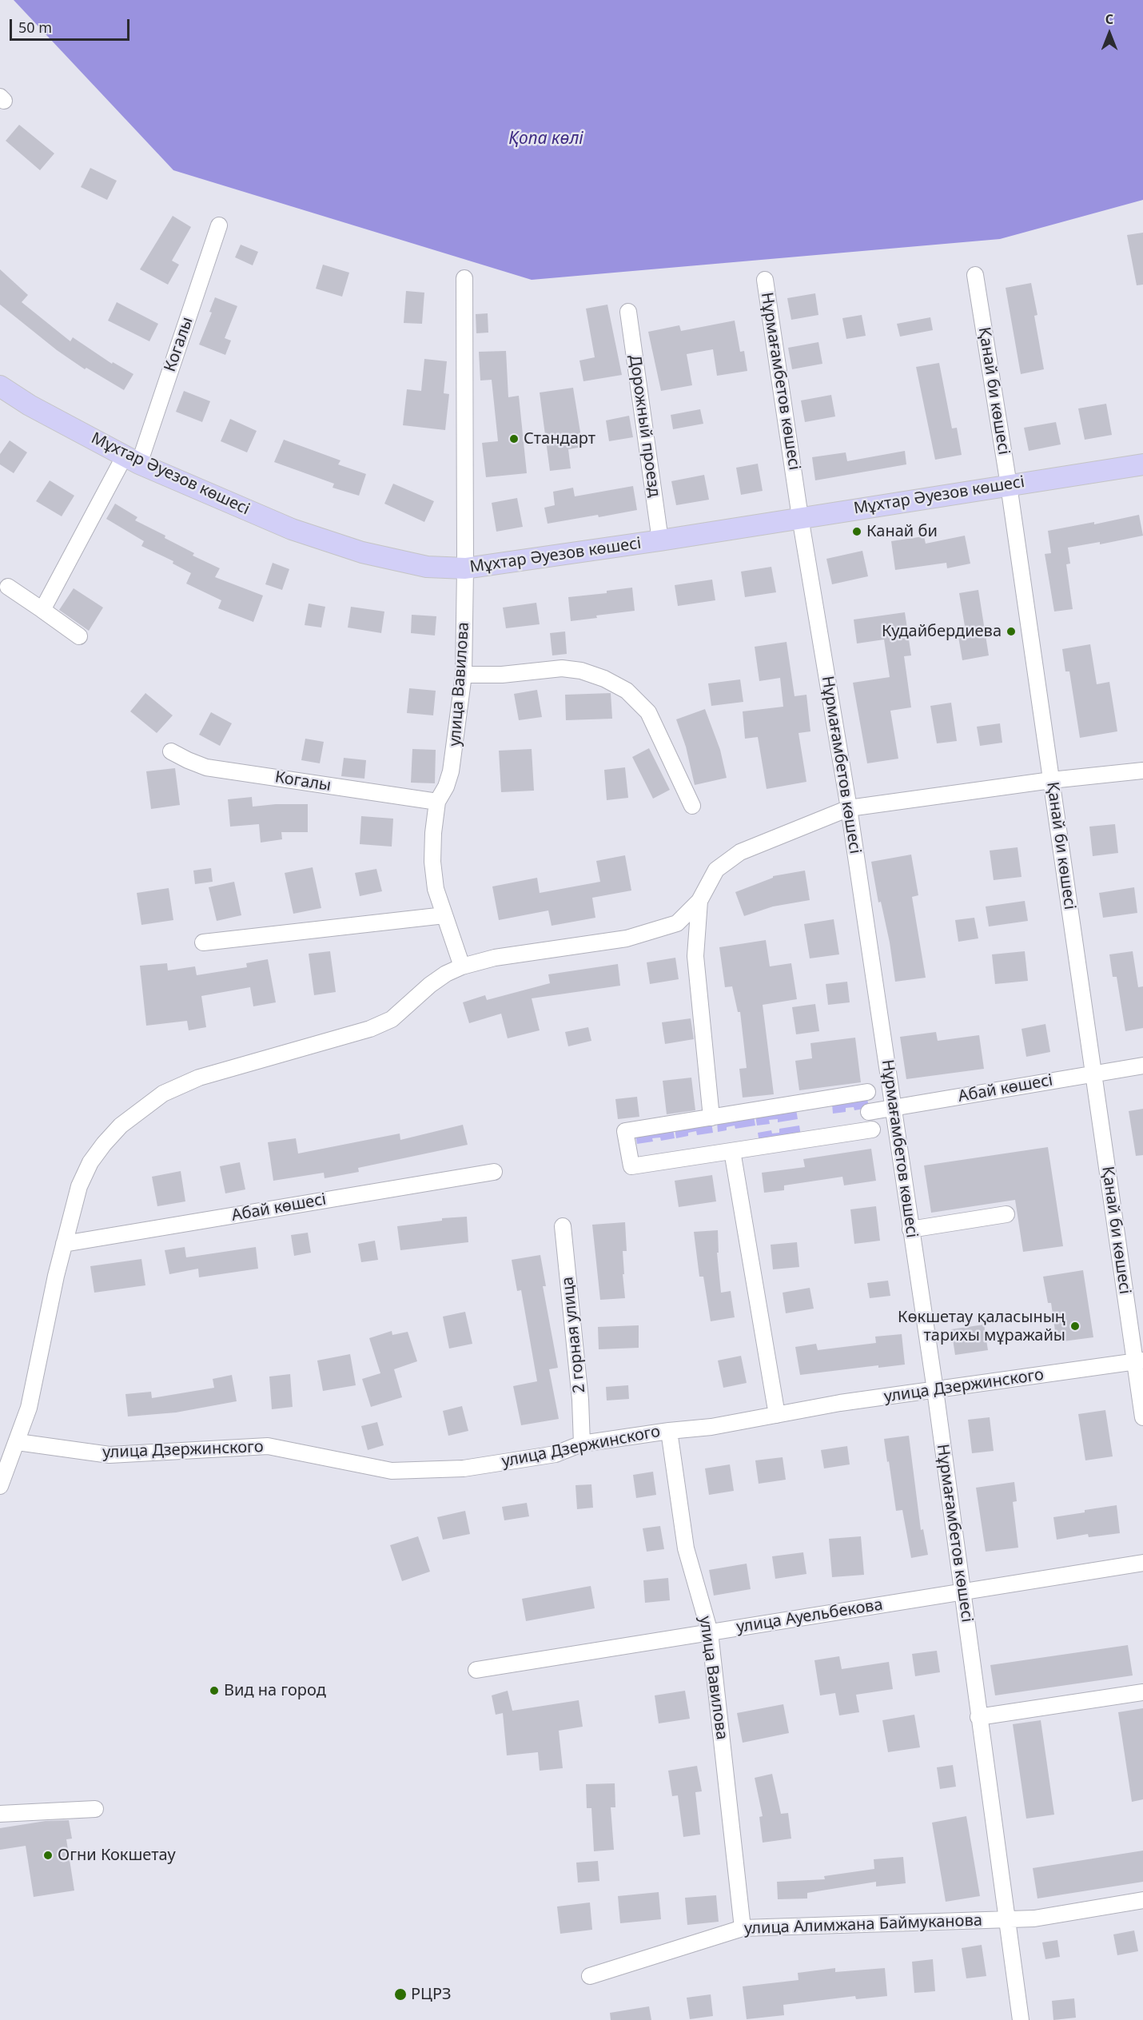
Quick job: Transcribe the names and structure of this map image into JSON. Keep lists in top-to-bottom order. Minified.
{"streets":{"main road":["Мұхтар Әуезов көшесі"],"street":["Когалы","Нұрмағамбетов көшесі","Қанай би көшесі","Дорожный проезд","улица Вавилова","Абай көшесі","2 горная улица","улица Дзержинского","улица Ауельбекова","улица Алимжана Баймуканова"]},"crossings":[["Когалы","Мұхтар Әуезов көшесі"],["Когалы","улица Вавилова"],["Нұрмағамбетов көшесі","Мұхтар Әуезов көшесі"],["Нұрмағамбетов көшесі","Абай көшесі"],["Нұрмағамбетов көшесі","улица Дзержинского"],["Нұрмағамбетов көшесі","улица Ауельбекова"],["Нұрмағамбетов көшесі","улица Алимжана Баймуканова"],["Қанай би көшесі","Мұхтар Әуезов көшесі"],["Қанай би көшесі","Абай көшесі"],["Қанай би көшесі","улица Дзержинского"],["Дорожный проезд","Мұхтар Әуезов көшесі"],["Мұхтар Әуезов көшесі","улица Вавилова"],["улица Вавилова","улица Дзержинского"],["улица Вавилова","улица Ауельбекова"],["улица Вавилова","улица Алимжана Баймуканова"],["2 горная улица","улица Дзержинского"]],"water":["Қопа көлі"],"places":["Стандарт","Канай би","Кудайбердиева","Көкшетау қаласының тарихы мұражайы","Вид на город","Огни Кокшетау","РЦРЗ"],"scale_bar":"50 m","north":"top"}
